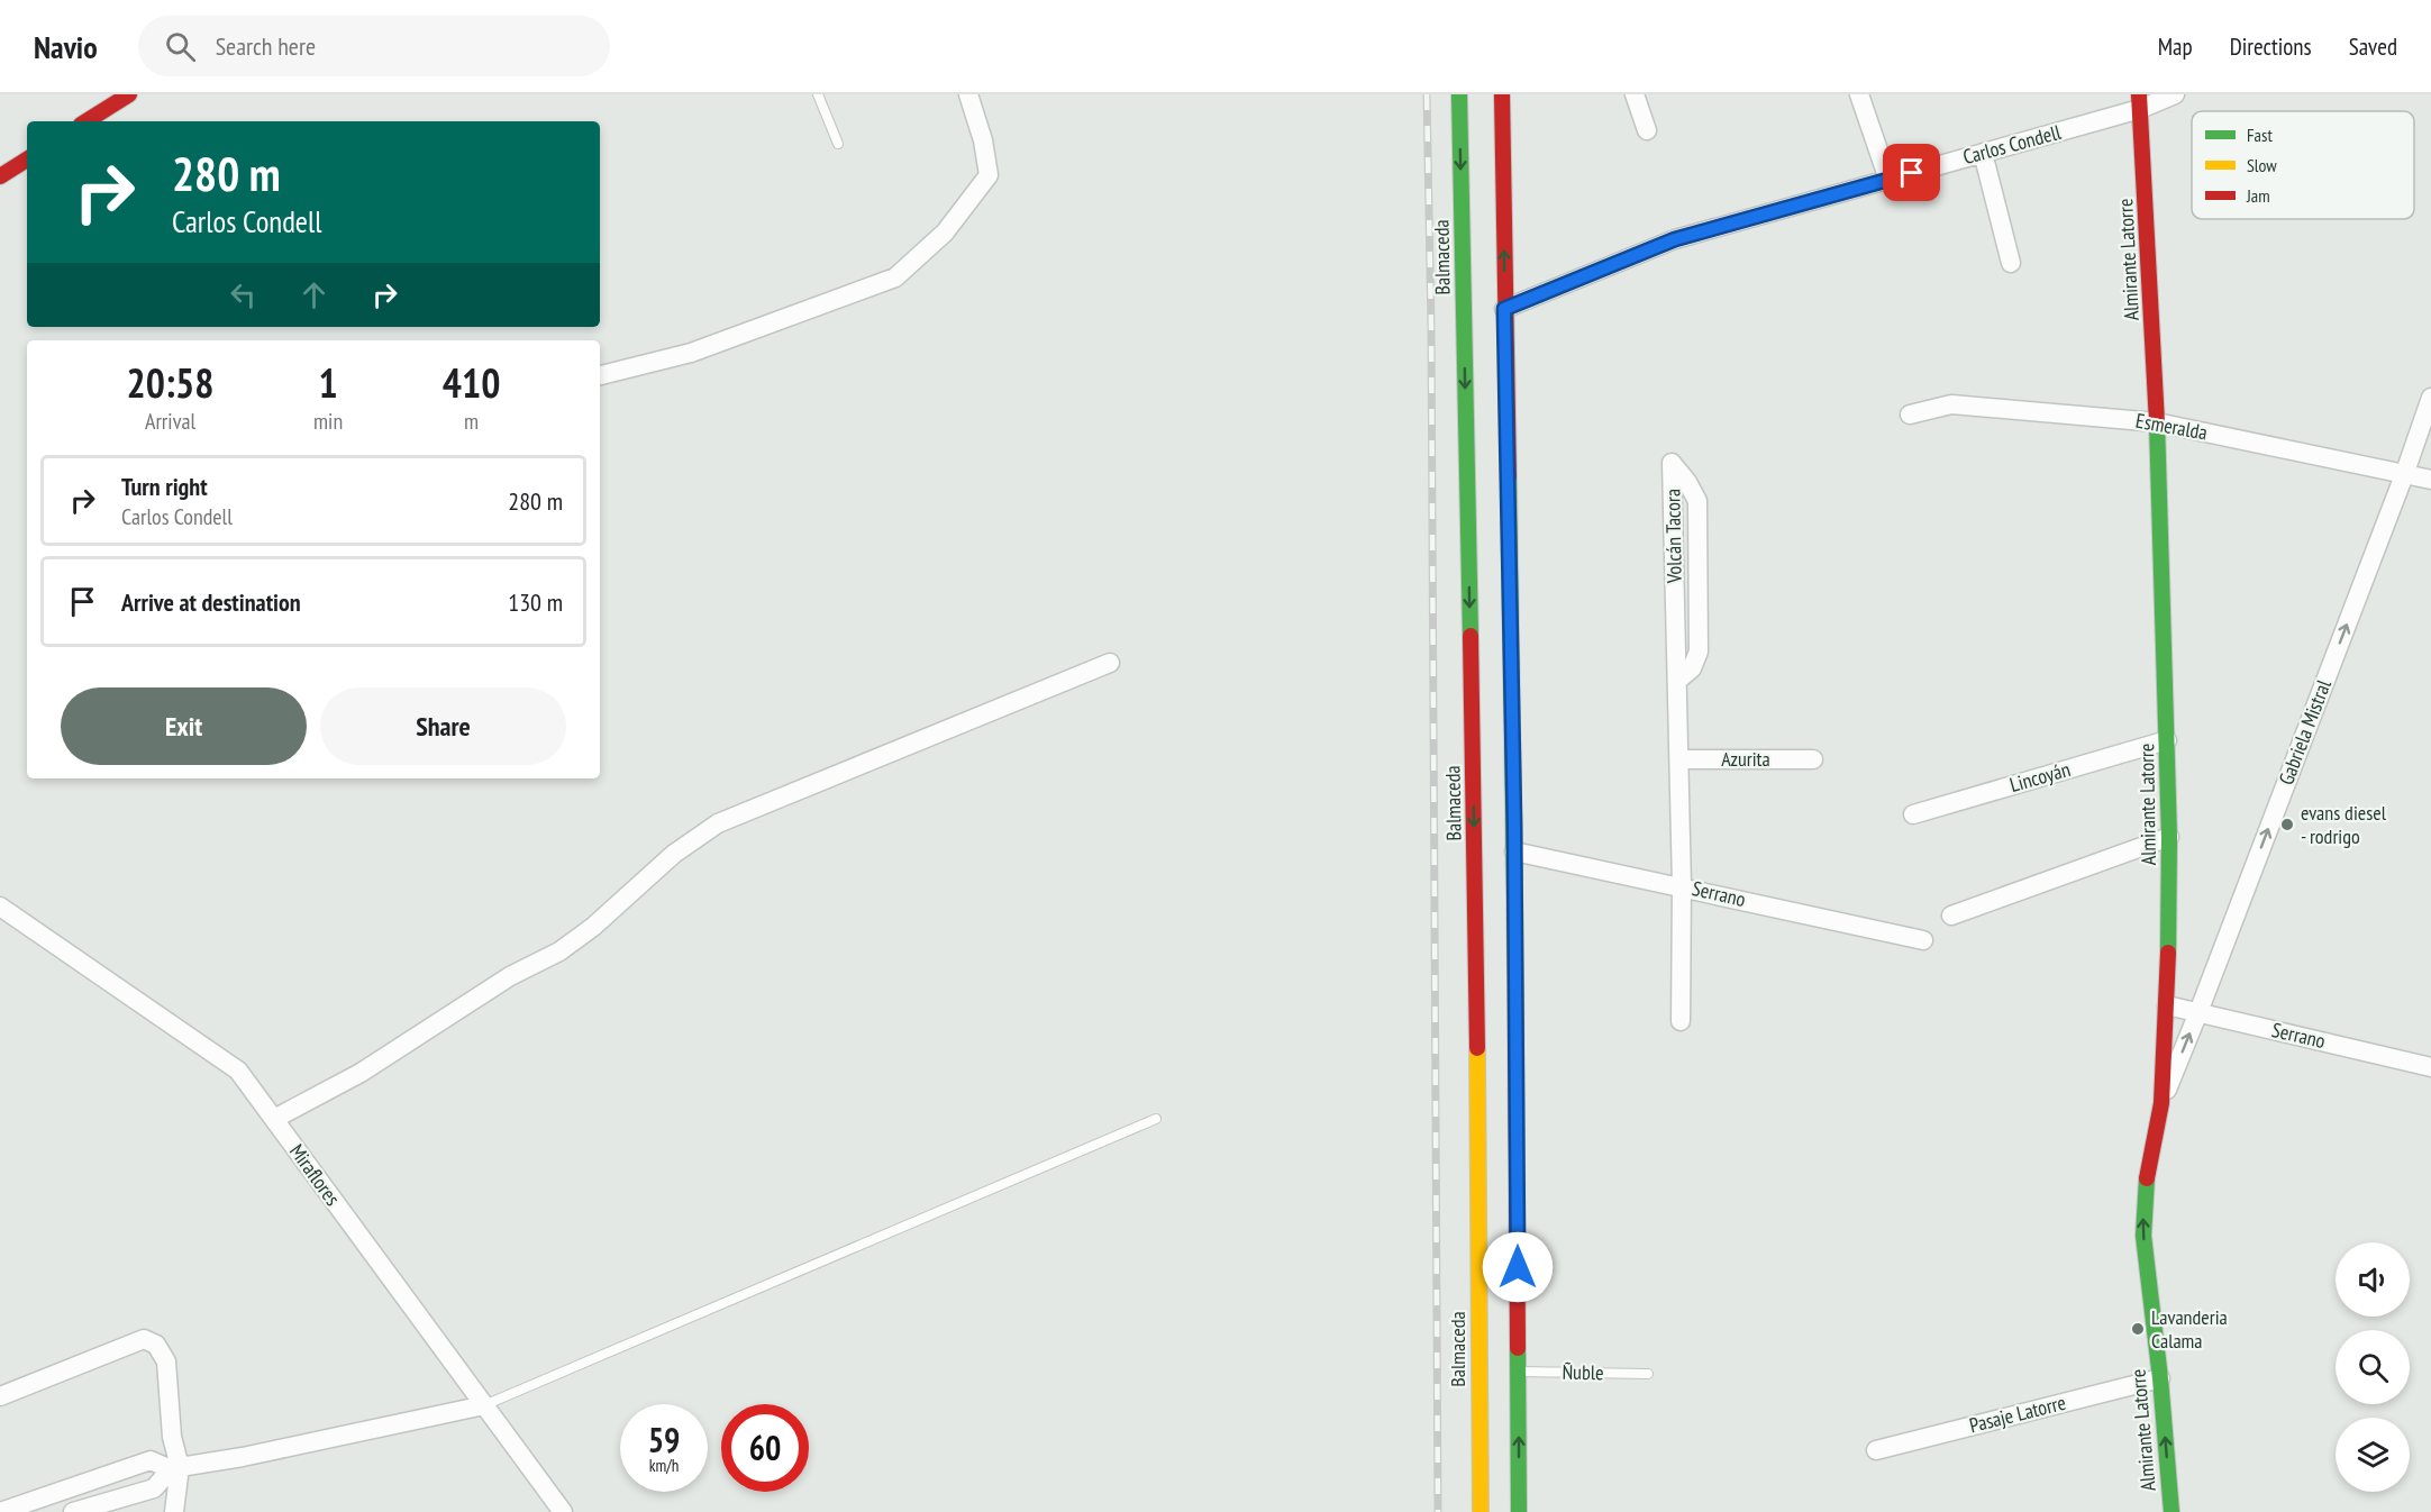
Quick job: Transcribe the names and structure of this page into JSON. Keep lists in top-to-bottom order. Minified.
{"streets":{"main road":["Balmaceda","Almirante Latorre"],"street":["Carlos Condell","Esmeralda","Volcán Tacora","Gabriela Mistral","Azurita","Lincoyán","Serrano","Miraflores","Pasaje Latorre"],"lane":["Ñuble"]},"crossings":[["Carlos Condell","Almirante Latorre"],["Almirante Latorre","Esmeralda"],["Almirante Latorre","Gabriela Mistral"],["Almirante Latorre","Lincoyán"],["Almirante Latorre","Serrano"],["Almirante Latorre","Pasaje Latorre"],["Esmeralda","Gabriela Mistral"],["Volcán Tacora","Azurita"],["Volcán Tacora","Serrano"],["Gabriela Mistral","Serrano"]],"one_way":["Gabriela Mistral"],"places":["evans diesel - rodrigo","Lavanderia Calama"],"legend":["Fast","Slow","Jam"],"page":{"header":"Navio","search":"Search here","nav":["Map","Directions","Saved"],"turn":["280 m","Carlos Condell"],"eta":["20:58","Arrival","1","min","410","m"],"list":[{"name":"Turn right","note":"Carlos Condell","value":"280 m"},{"name":"Arrive at destination","value":"130 m"}],"buttons":["Exit","Share"],"speed":"59 km/h","limit":"60"}}
